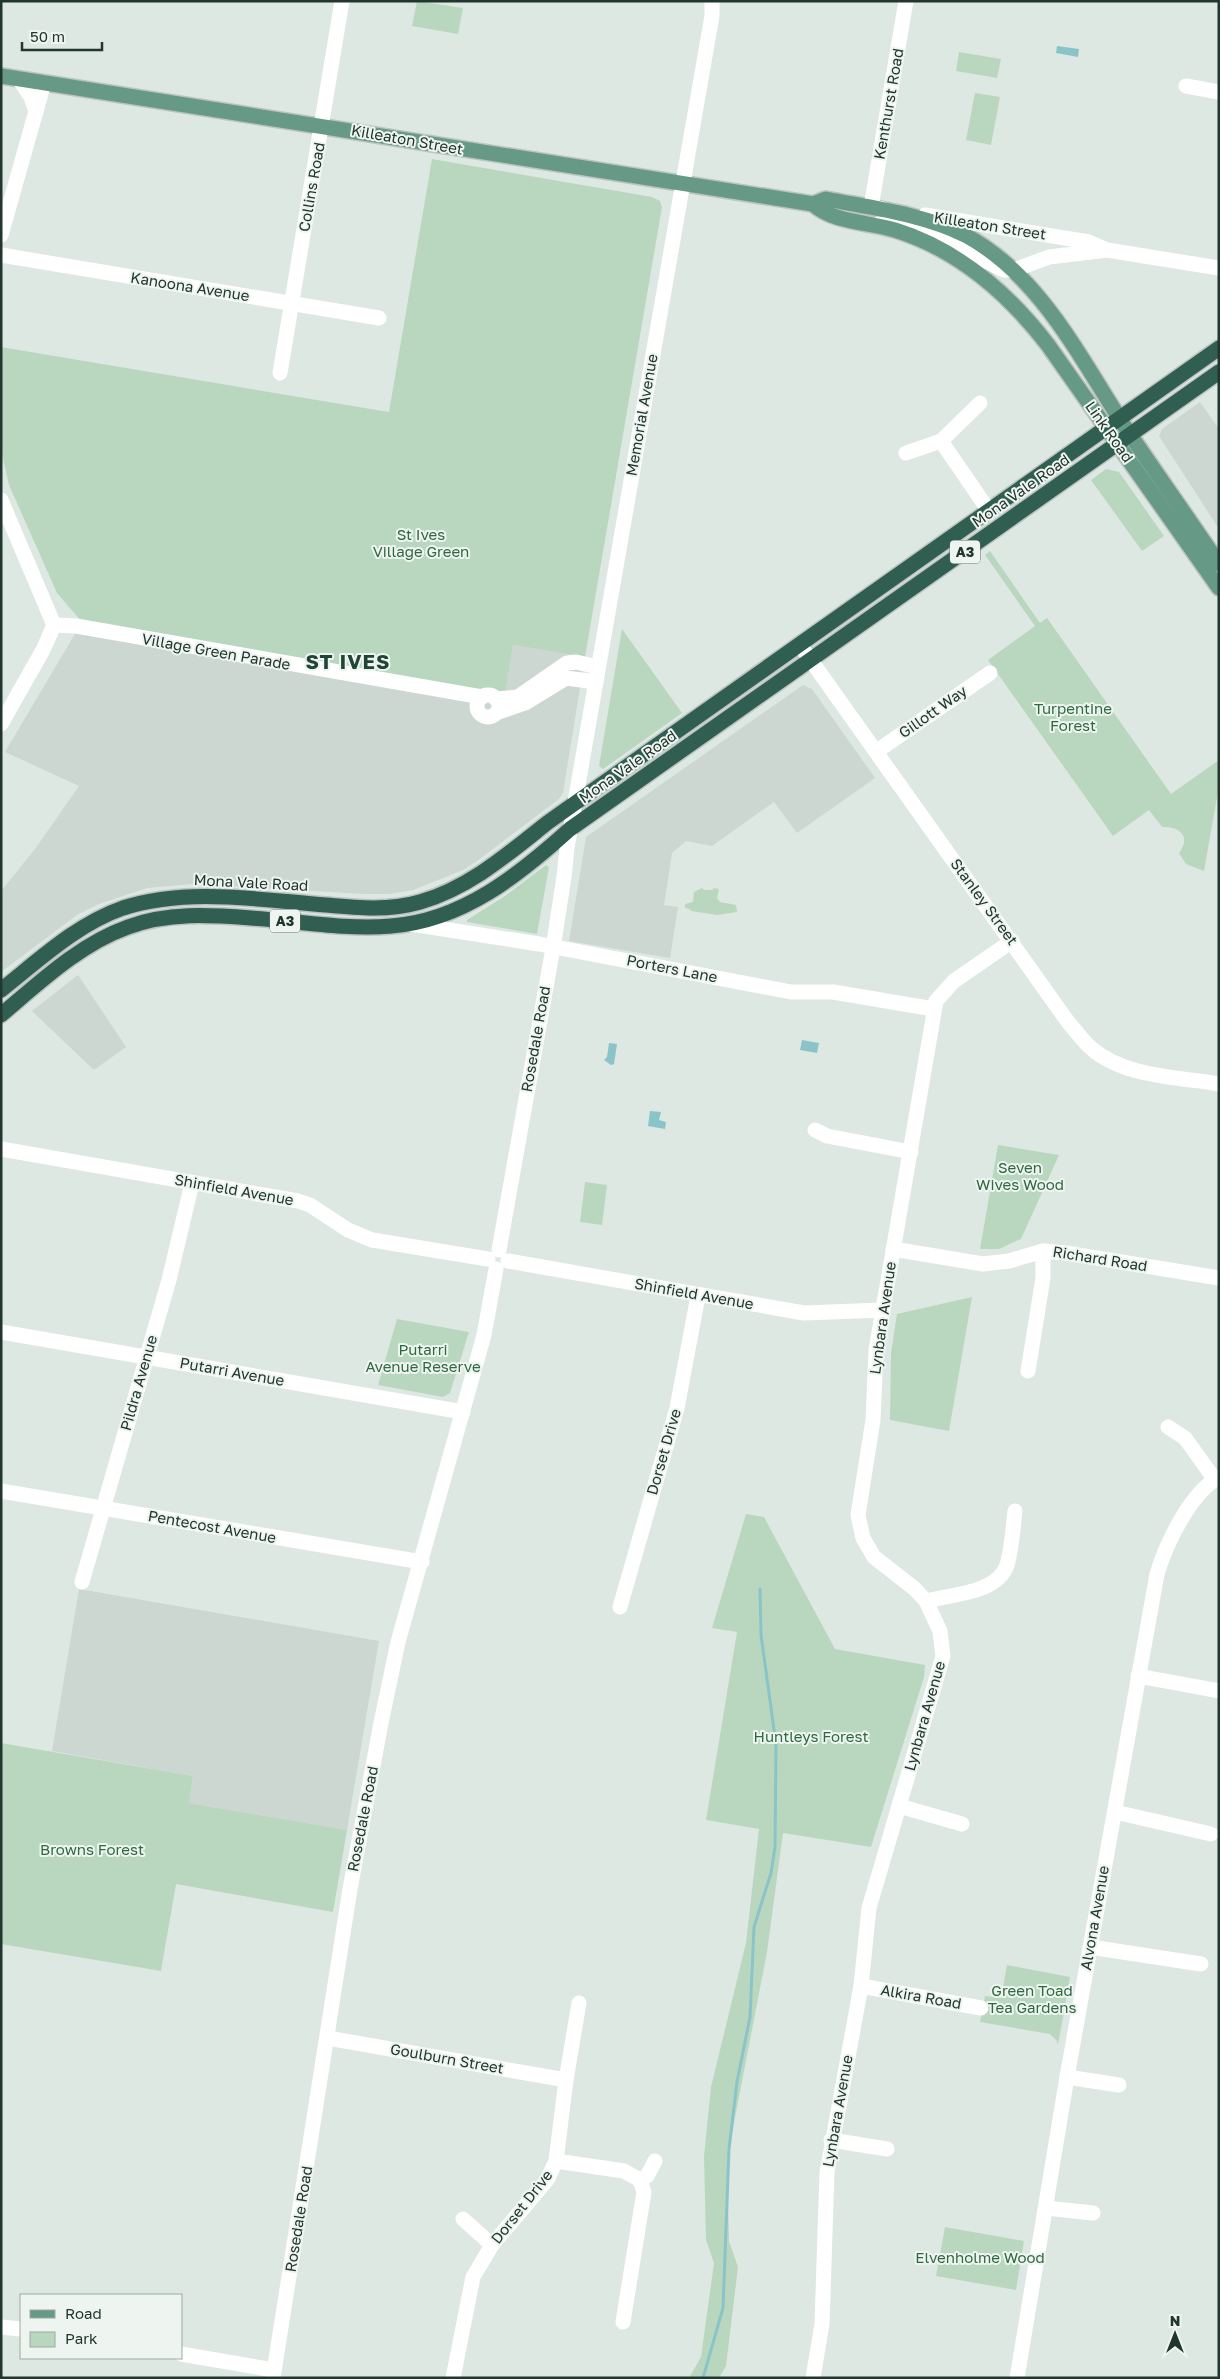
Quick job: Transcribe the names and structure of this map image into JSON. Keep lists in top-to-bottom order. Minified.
{"streets":{"highway":["Mona Vale Road","A3"],"main road":["Killeaton Street","Link Road"],"street":["Kenthurst Road","Collins Road","Kanoona Avenue","Memorial Avenue","Village Green Parade","Gillott Way","Stanley Street","Porters Lane","Rosedale Road","Shinfield Avenue","Richard Road","Lynbara Avenue","Putarri Avenue","Pildra Avenue","Dorset Drive","Pentecost Avenue","Alvona Avenue","Alkira Road","Goulburn Street"]},"crossings":[["Kenthurst Road","Killeaton Street"],["Killeaton Street","Collins Road"],["Killeaton Street","Memorial Avenue"],["Killeaton Street","Link Road"],["Collins Road","Kanoona Avenue"],["Memorial Avenue","Mona Vale Road"],["Memorial Avenue","Village Green Parade"],["Memorial Avenue","Rosedale Road"],["Link Road","Mona Vale Road"],["Mona Vale Road","Stanley Street"],["Mona Vale Road","Porters Lane"],["Mona Vale Road","Rosedale Road"],["Gillott Way","Stanley Street"],["Stanley Street","Lynbara Avenue"],["Porters Lane","Rosedale Road"],["Porters Lane","Lynbara Avenue"],["Rosedale Road","Shinfield Avenue"],["Rosedale Road","Putarri Avenue"],["Rosedale Road","Pentecost Avenue"],["Rosedale Road","Goulburn Street"],["Shinfield Avenue","Lynbara Avenue"],["Shinfield Avenue","Pildra Avenue"],["Shinfield Avenue","Dorset Drive"],["Richard Road","Lynbara Avenue"],["Lynbara Avenue","Alkira Road"],["Putarri Avenue","Pildra Avenue"],["Pildra Avenue","Pentecost Avenue"],["Dorset Drive","Goulburn Street"]],"districts":["ST IVES"],"parks":["St Ives Village Green","Turpentine Forest","Seven Wives Wood","Putarri Avenue Reserve","Huntleys Forest","Browns Forest","Green Toad Tea Gardens","Elvenholme Wood"],"legend":["Road","Park"],"scale_bar":"50 m","north":"top"}
